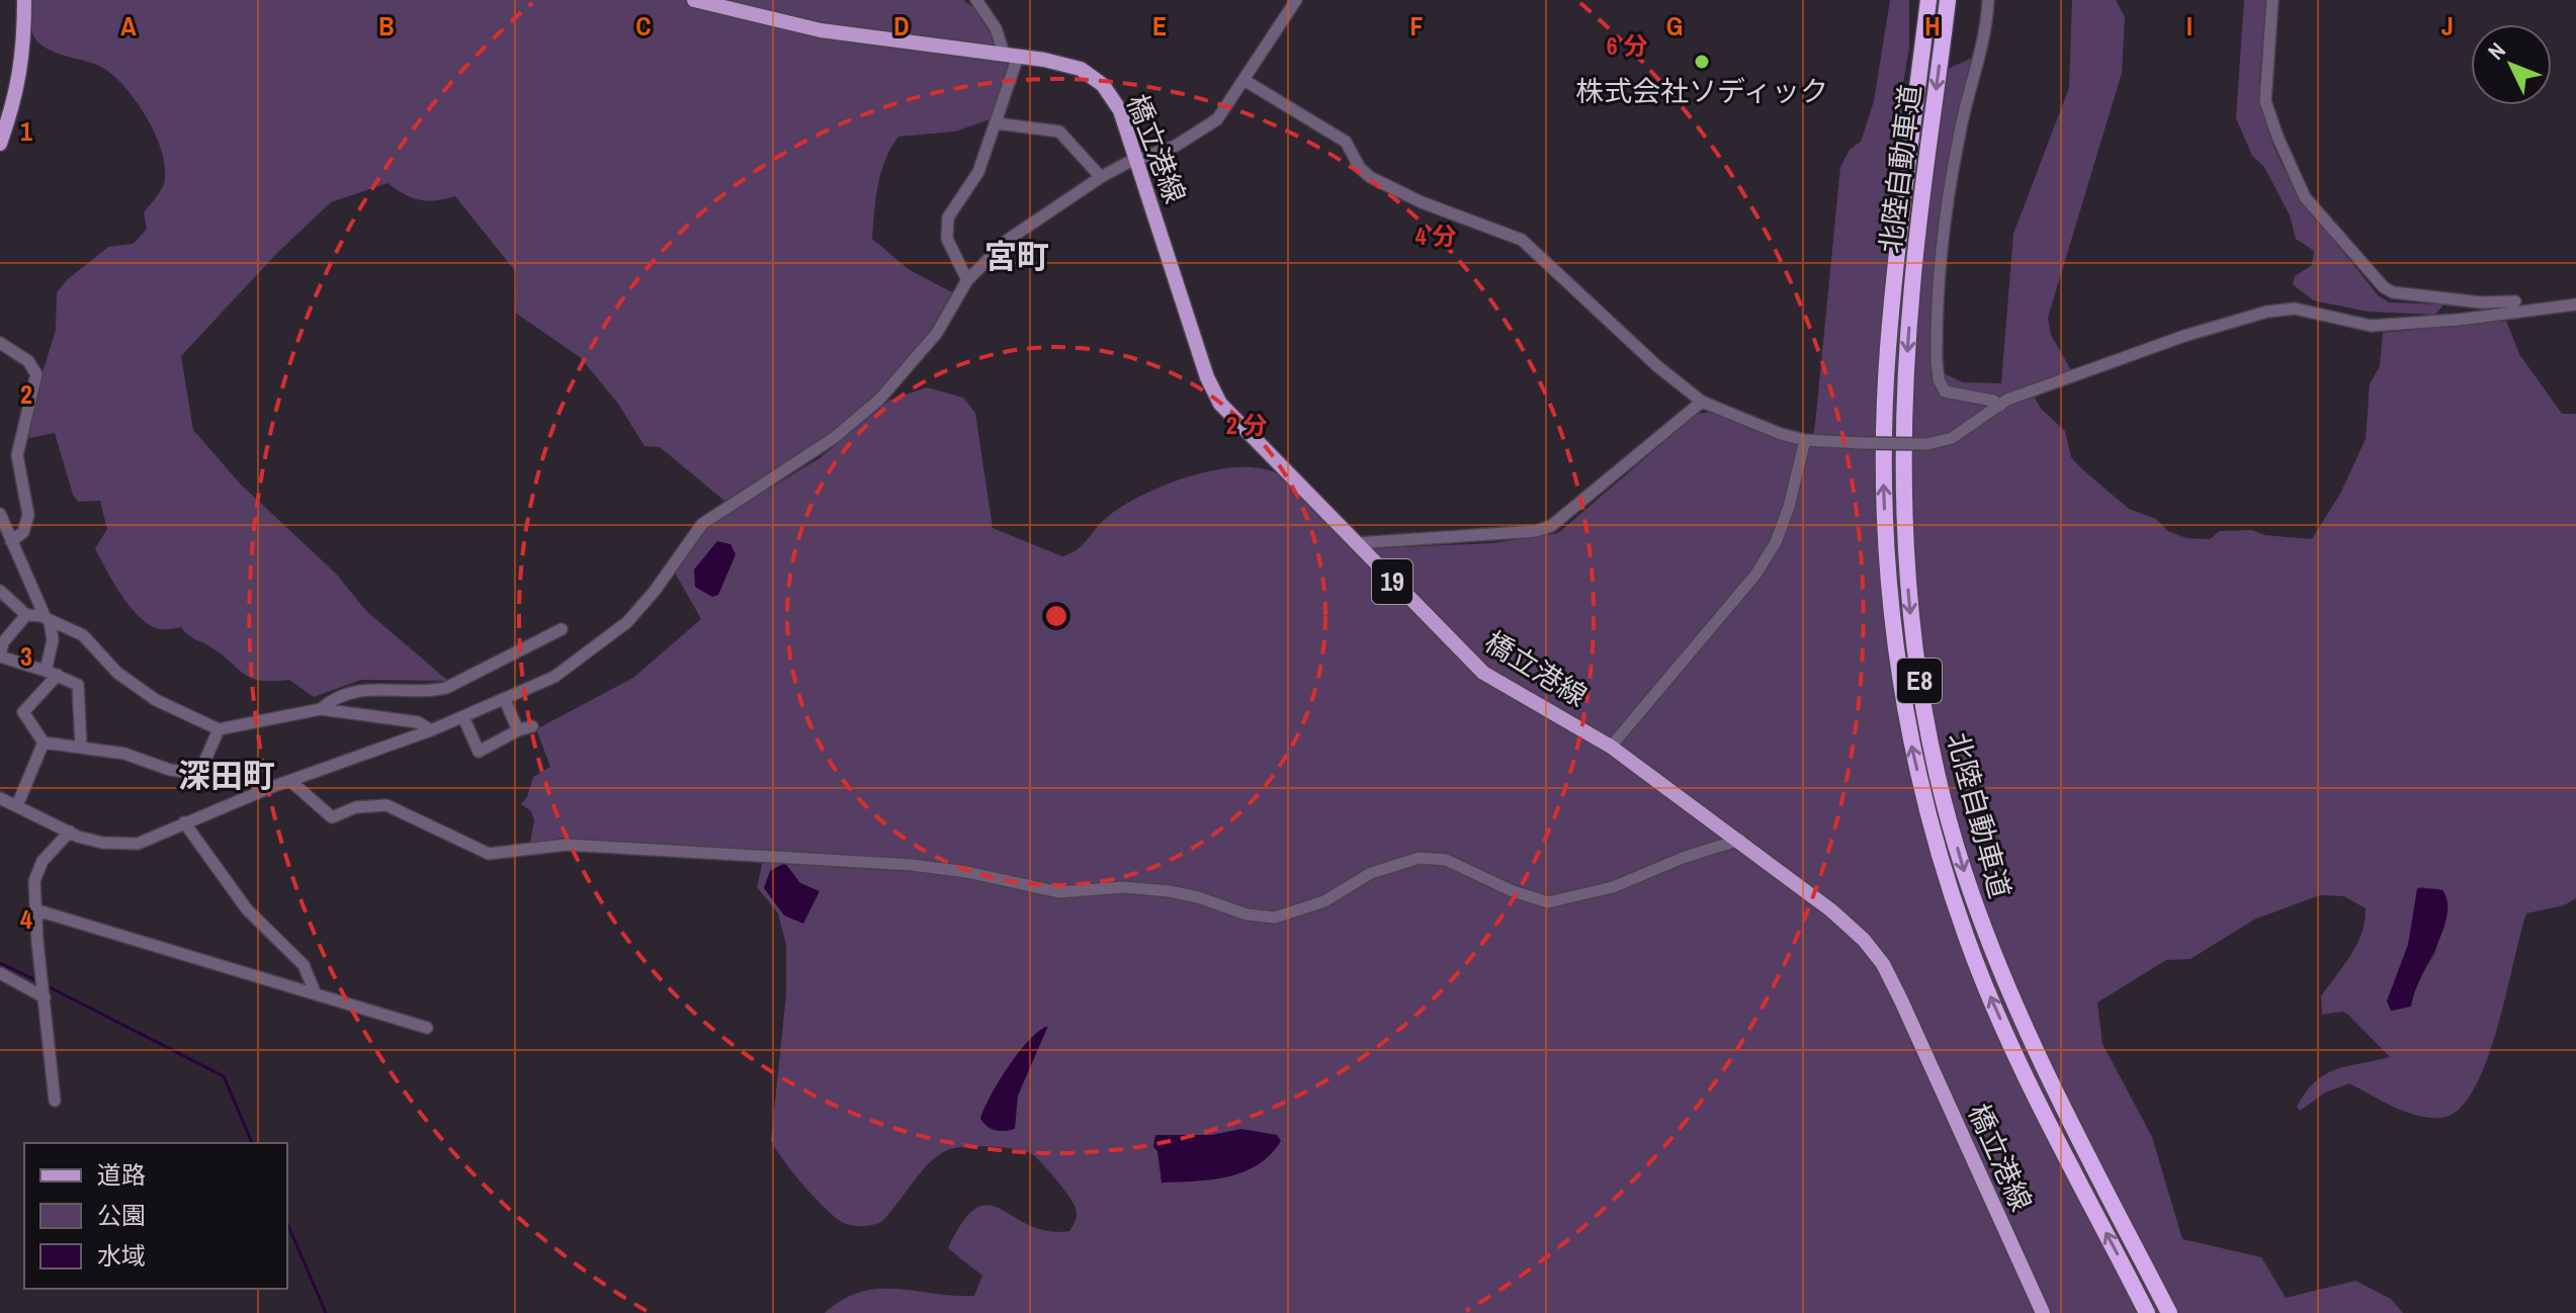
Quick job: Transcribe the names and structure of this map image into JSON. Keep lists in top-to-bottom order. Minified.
{"streets":{"highway":["北陸自動車道","E8"],"main road":["橋立港線","19"]},"districts":["宮町","深田町"],"places":["株式会社ソディック"],"legend":["道路","公園","水域"],"north":"top left","grid":{"columns":["A","B","C","D","E","F","G","H","I","J"],"rows":["1","2","3","4"]},"rings":["6 分","4 分","2 分"]}
